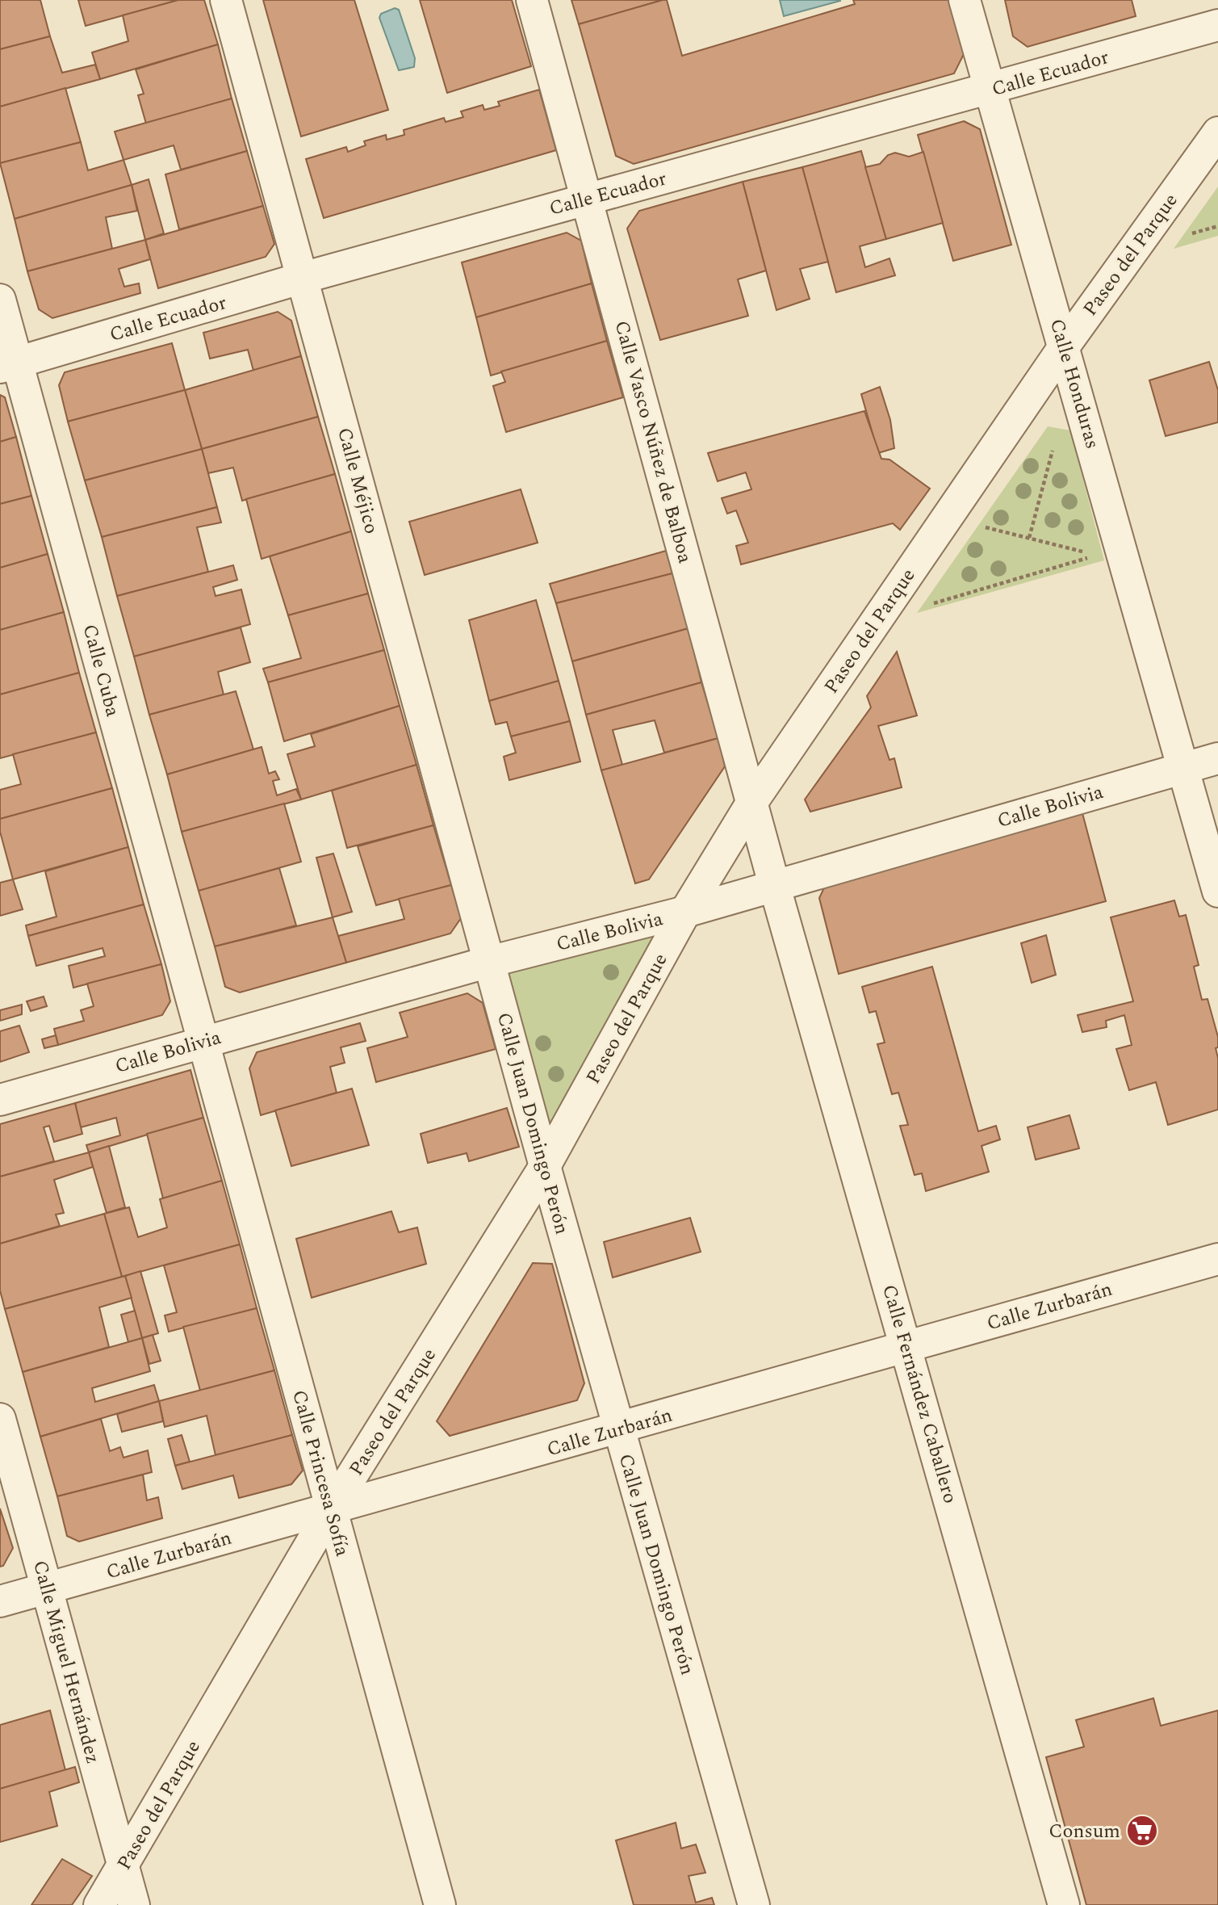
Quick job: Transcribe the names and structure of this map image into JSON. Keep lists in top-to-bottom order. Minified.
{"streets":{"street":["Calle Ecuador","Paseo del Parque","Calle Honduras","Calle Vasco Núñez de Balboa","Calle Méjico","Calle Cuba","Calle Bolivia","Calle Juan Domingo Perón","Calle Zurbarán","Calle Fernández Caballero","Calle Princesa Sofía","Calle Miguel Hernández"]},"crossings":[["Calle Ecuador","Calle Honduras"],["Calle Ecuador","Calle Vasco Núñez de Balboa"],["Calle Ecuador","Calle Méjico"],["Calle Ecuador","Calle Cuba"],["Paseo del Parque","Calle Honduras"],["Paseo del Parque","Calle Vasco Núñez de Balboa"],["Paseo del Parque","Calle Bolivia"],["Paseo del Parque","Calle Juan Domingo Perón"],["Paseo del Parque","Calle Zurbarán"],["Paseo del Parque","Calle Princesa Sofía"],["Paseo del Parque","Calle Miguel Hernández"],["Calle Honduras","Calle Bolivia"],["Calle Vasco Núñez de Balboa","Calle Bolivia"],["Calle Vasco Núñez de Balboa","Calle Fernández Caballero"],["Calle Méjico","Calle Bolivia"],["Calle Méjico","Calle Juan Domingo Perón"],["Calle Cuba","Calle Bolivia"],["Calle Cuba","Calle Princesa Sofía"],["Calle Bolivia","Calle Juan Domingo Perón"],["Calle Bolivia","Calle Fernández Caballero"],["Calle Bolivia","Calle Princesa Sofía"],["Calle Juan Domingo Perón","Calle Zurbarán"],["Calle Zurbarán","Calle Fernández Caballero"],["Calle Zurbarán","Calle Princesa Sofía"],["Calle Zurbarán","Calle Miguel Hernández"]],"places":{"supermarket":["Consum"]}}
